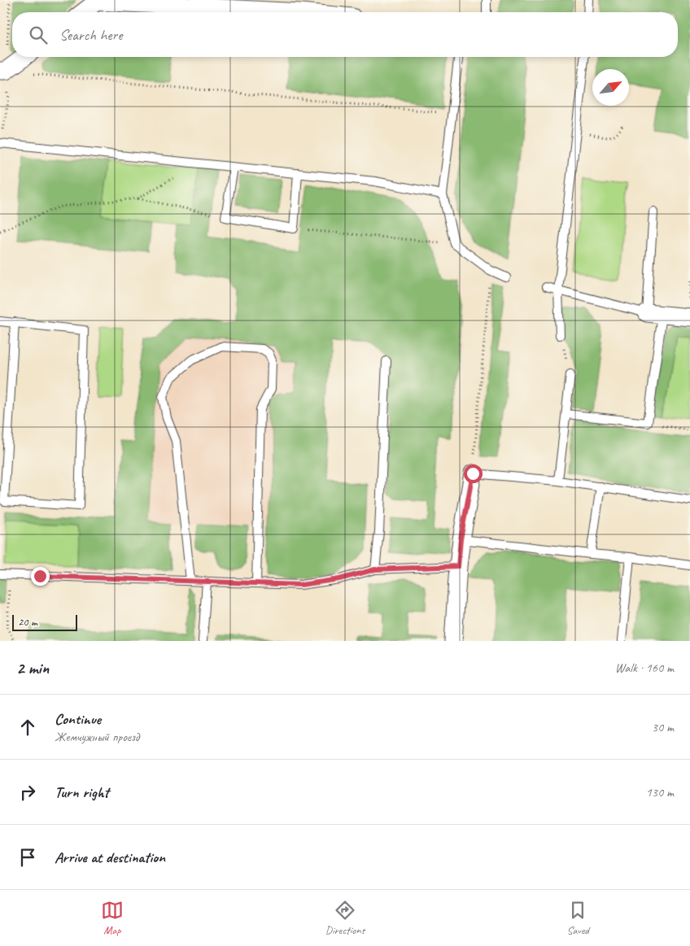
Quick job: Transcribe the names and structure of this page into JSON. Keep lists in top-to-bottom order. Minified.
{"scale_bar":"20 m","north":"top right","page":{"search":"Search here","scale":"20 m","heading":["2 min","Walk · 160 m"],"list":[["Continue","Жемчужный проезд","30 m"],["Turn right","130 m"],"Arrive at destination"],"nav":["Map","Directions","Saved"]}}
